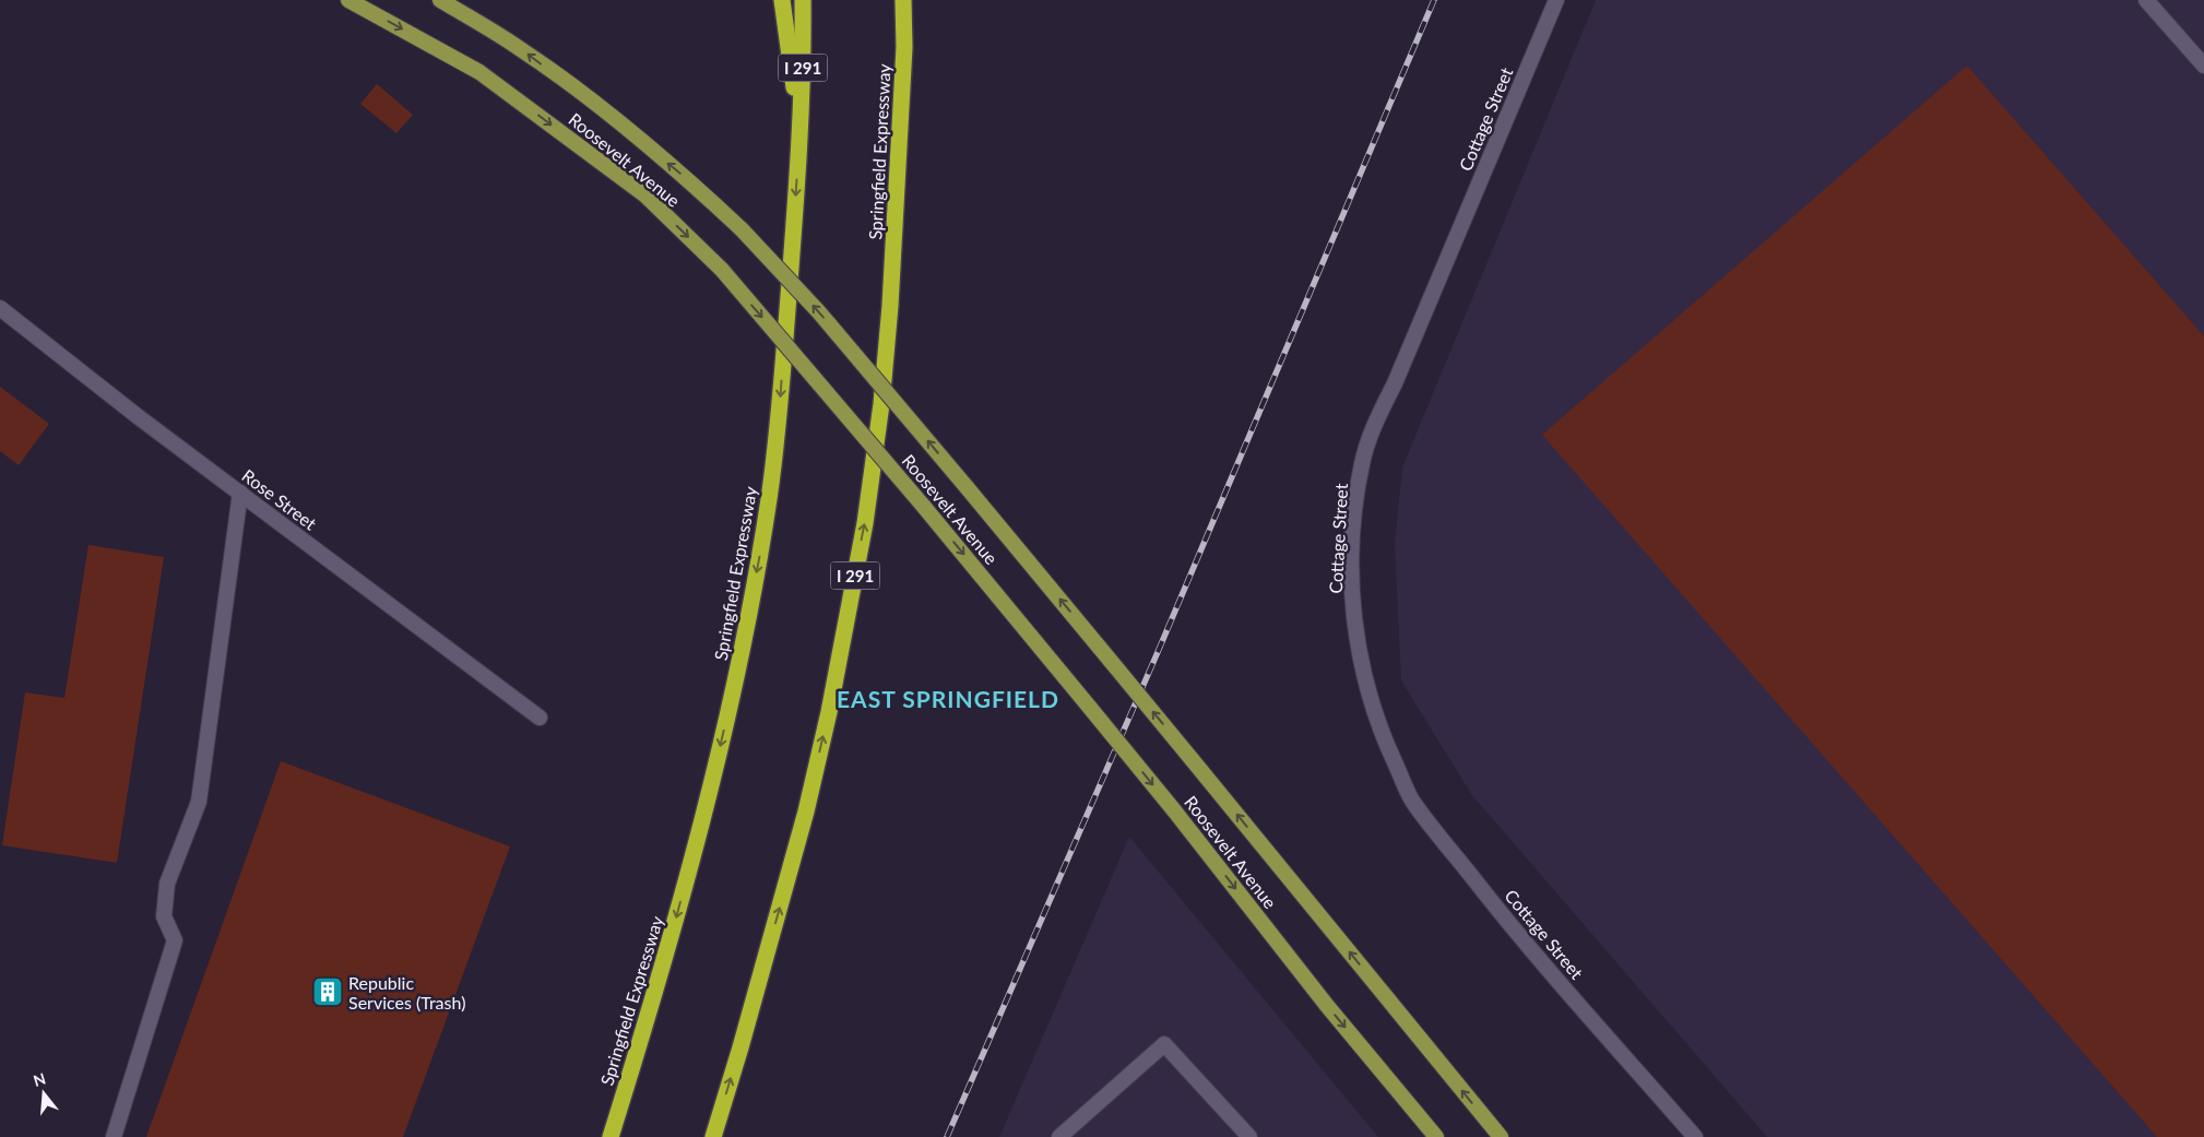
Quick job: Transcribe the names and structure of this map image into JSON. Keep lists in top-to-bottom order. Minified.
{"streets":{"highway":["I 291","Springfield Expressway"],"main road":["Cottage Street","Roosevelt Avenue","Rose Street"]},"districts":["EAST SPRINGFIELD"],"places":{"building":["Republic Services (Trash)"]},"north":"top"}
